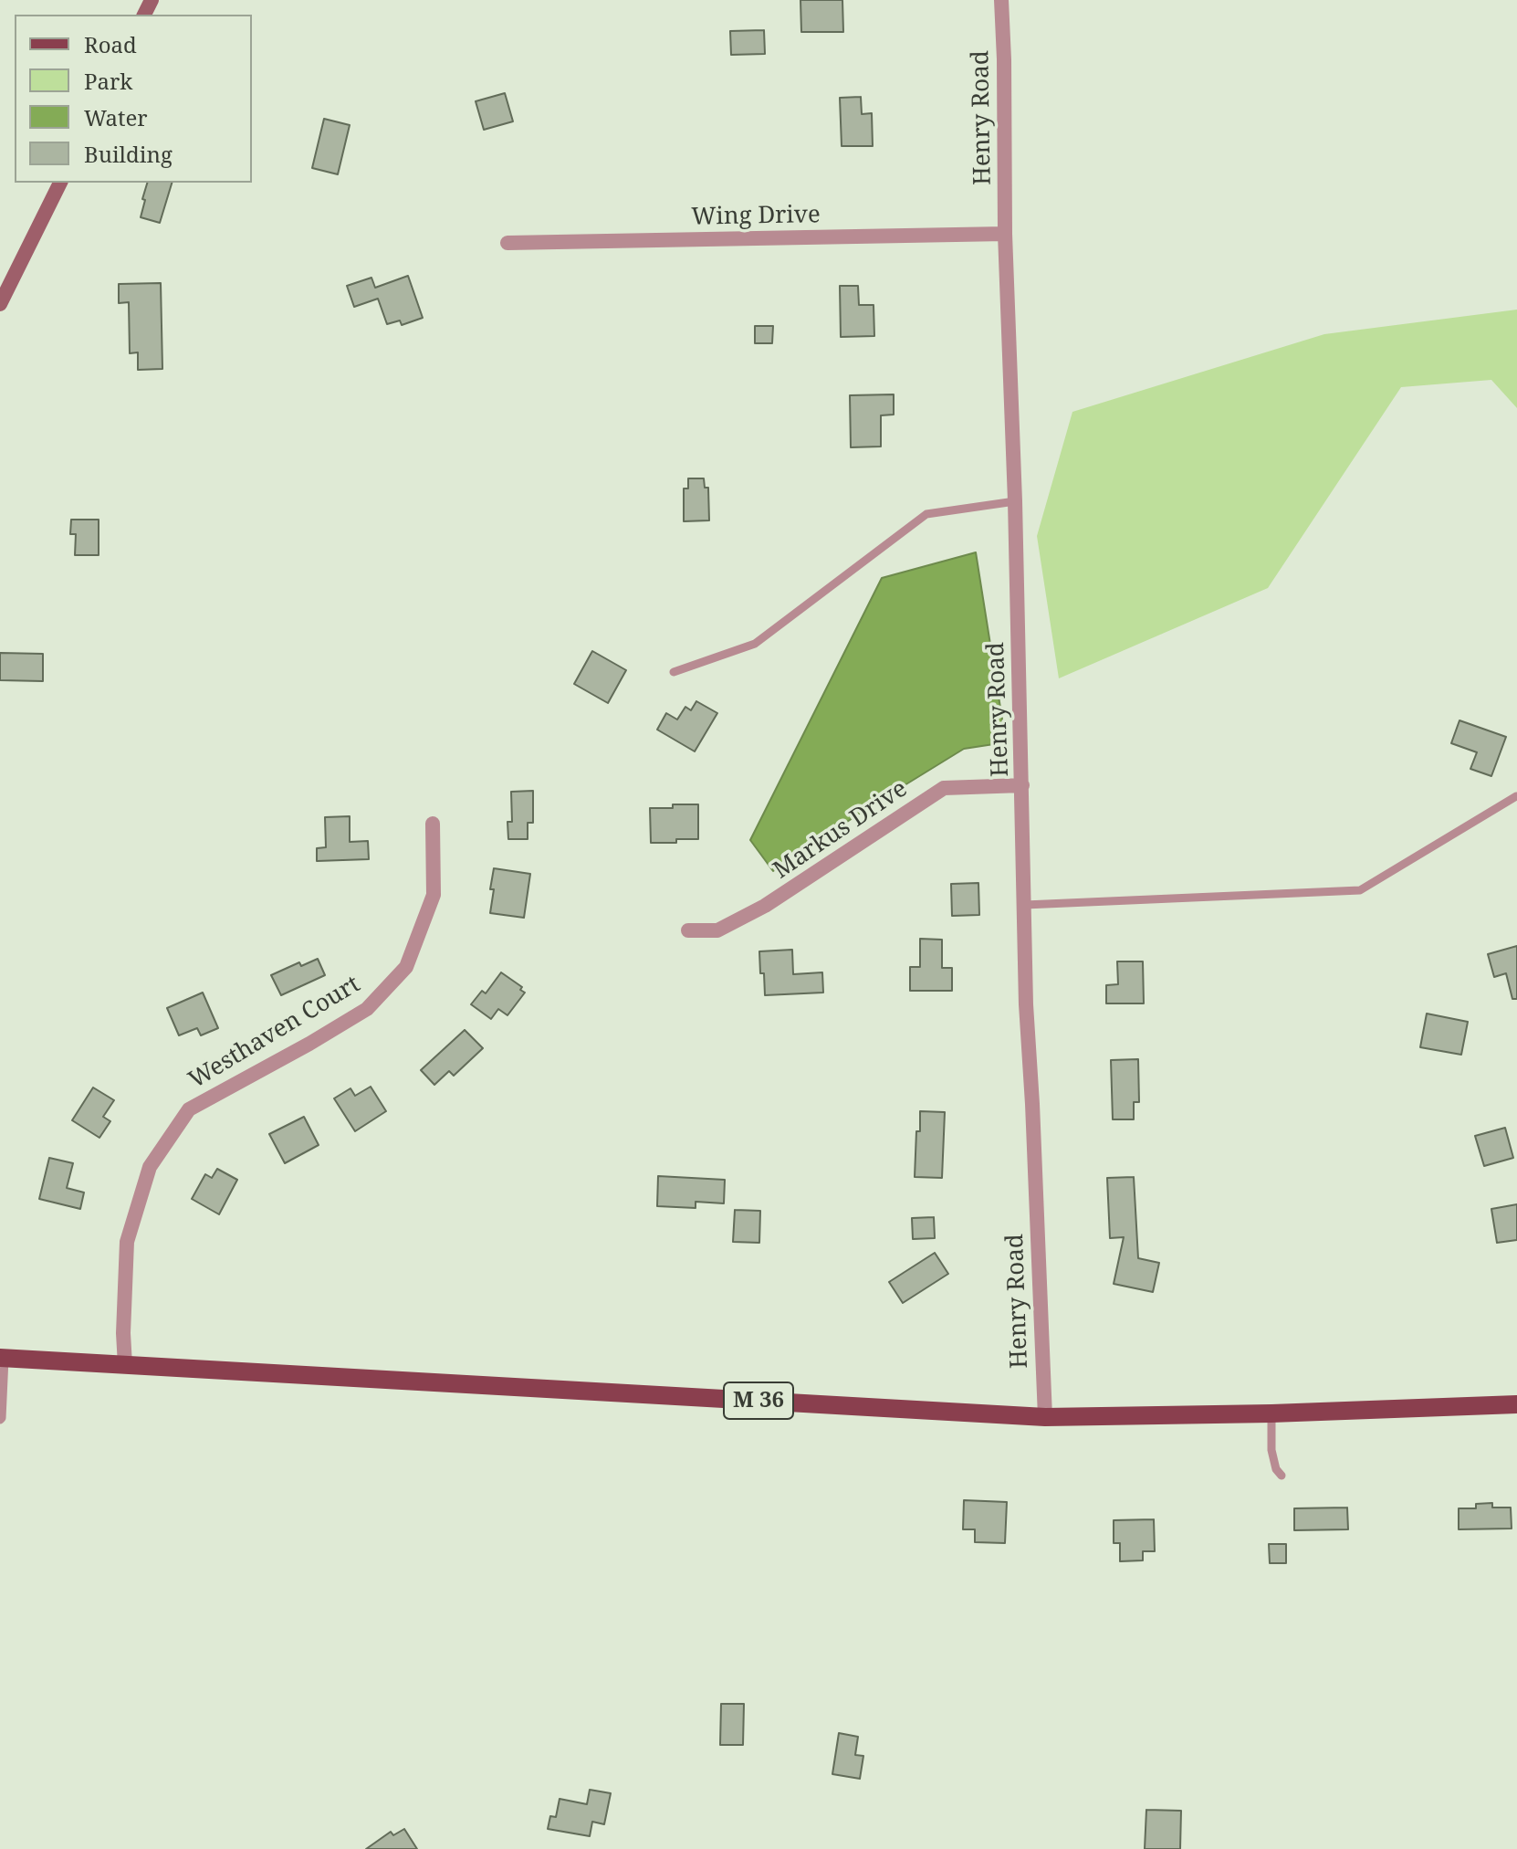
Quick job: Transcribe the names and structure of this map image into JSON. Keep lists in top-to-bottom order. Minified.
{"streets":{"main road":["M 36"],"street":["Henry Road","Wing Drive","Markus Drive","Westhaven Court"]},"crossings":[["Henry Road","Wing Drive"],["Henry Road","Markus Drive"],["Henry Road","M 36"],["Westhaven Court","M 36"]],"legend":["Road","Park","Water","Building"]}
